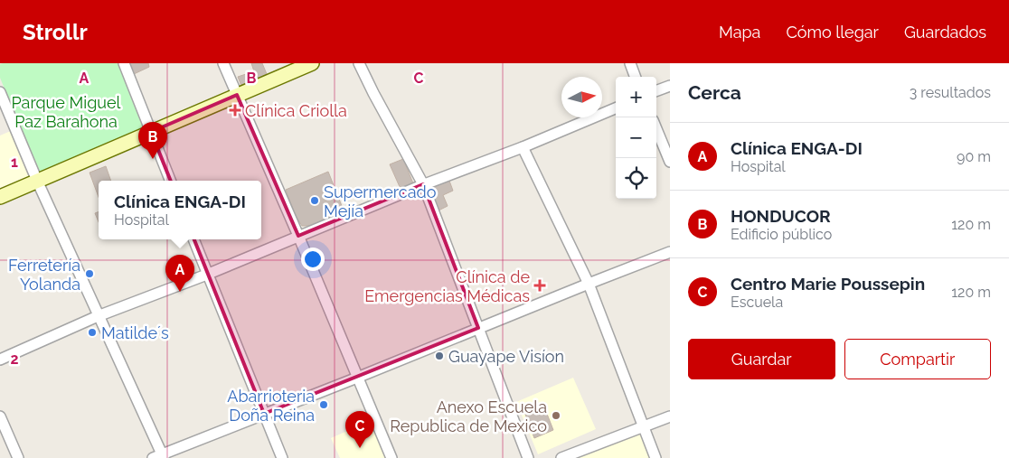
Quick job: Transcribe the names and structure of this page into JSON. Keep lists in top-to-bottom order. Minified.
{"parks":["Parque Miguel Paz Barahona"],"places":{"health":["Clínica Criolla","Clínica de Emergencias Médicas"],"other":["Supermercado Mejía","Ferretería Yolanda","Matilde´s","Guayape Visíon","Abarrioteria Doña Reina","Anexo Escuela Republica de Mexico"]},"north":"right","page":{"header":"Strollr","nav":["Mapa","Cómo llegar","Guardados"],"heading":["Cerca","3 resultados"],"map_buttons":["+","−"],"pins":["B","A","C"],"list":[{"mark":"A","name":"Clínica ENGA-DI","note":"Hospital","value":"90 m"},{"mark":"B","name":"HONDUCOR","note":"Edificio público","value":"120 m"},{"mark":"C","name":"Centro Marie Poussepin","note":"Escuela","value":"120 m"}],"popup":["Clínica ENGA-DI","Hospital"],"buttons":["Guardar","Compartir"]},"grid":{"columns":["A","B","C"],"rows":["1","2"]}}
